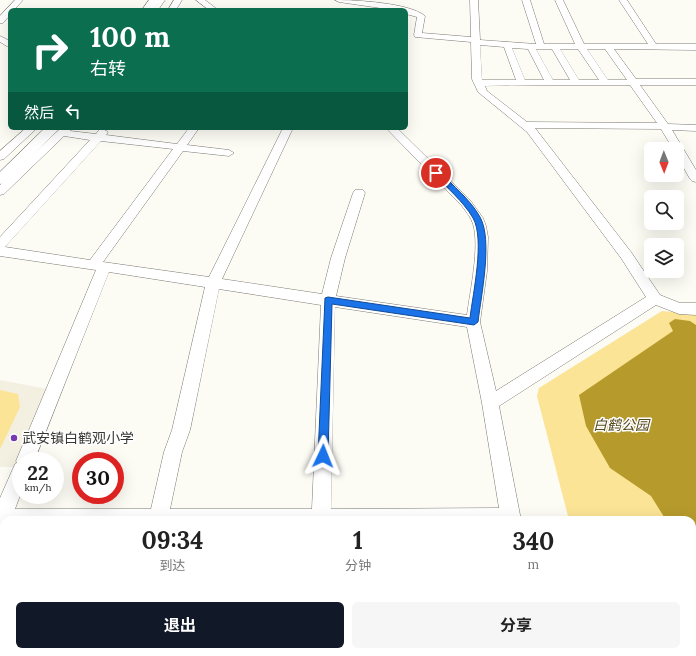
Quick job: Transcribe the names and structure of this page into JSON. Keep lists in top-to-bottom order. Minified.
{"parks":["白鹤公园"],"places":["武安镇白鹤观小学"],"north":"bottom","page":{"turn":["100 m","右转"],"then":"然后","speed":"22 km/h","limit":"30","eta":["09:34","到达","1","分钟","340","m"],"buttons":["退出","分享"]}}
